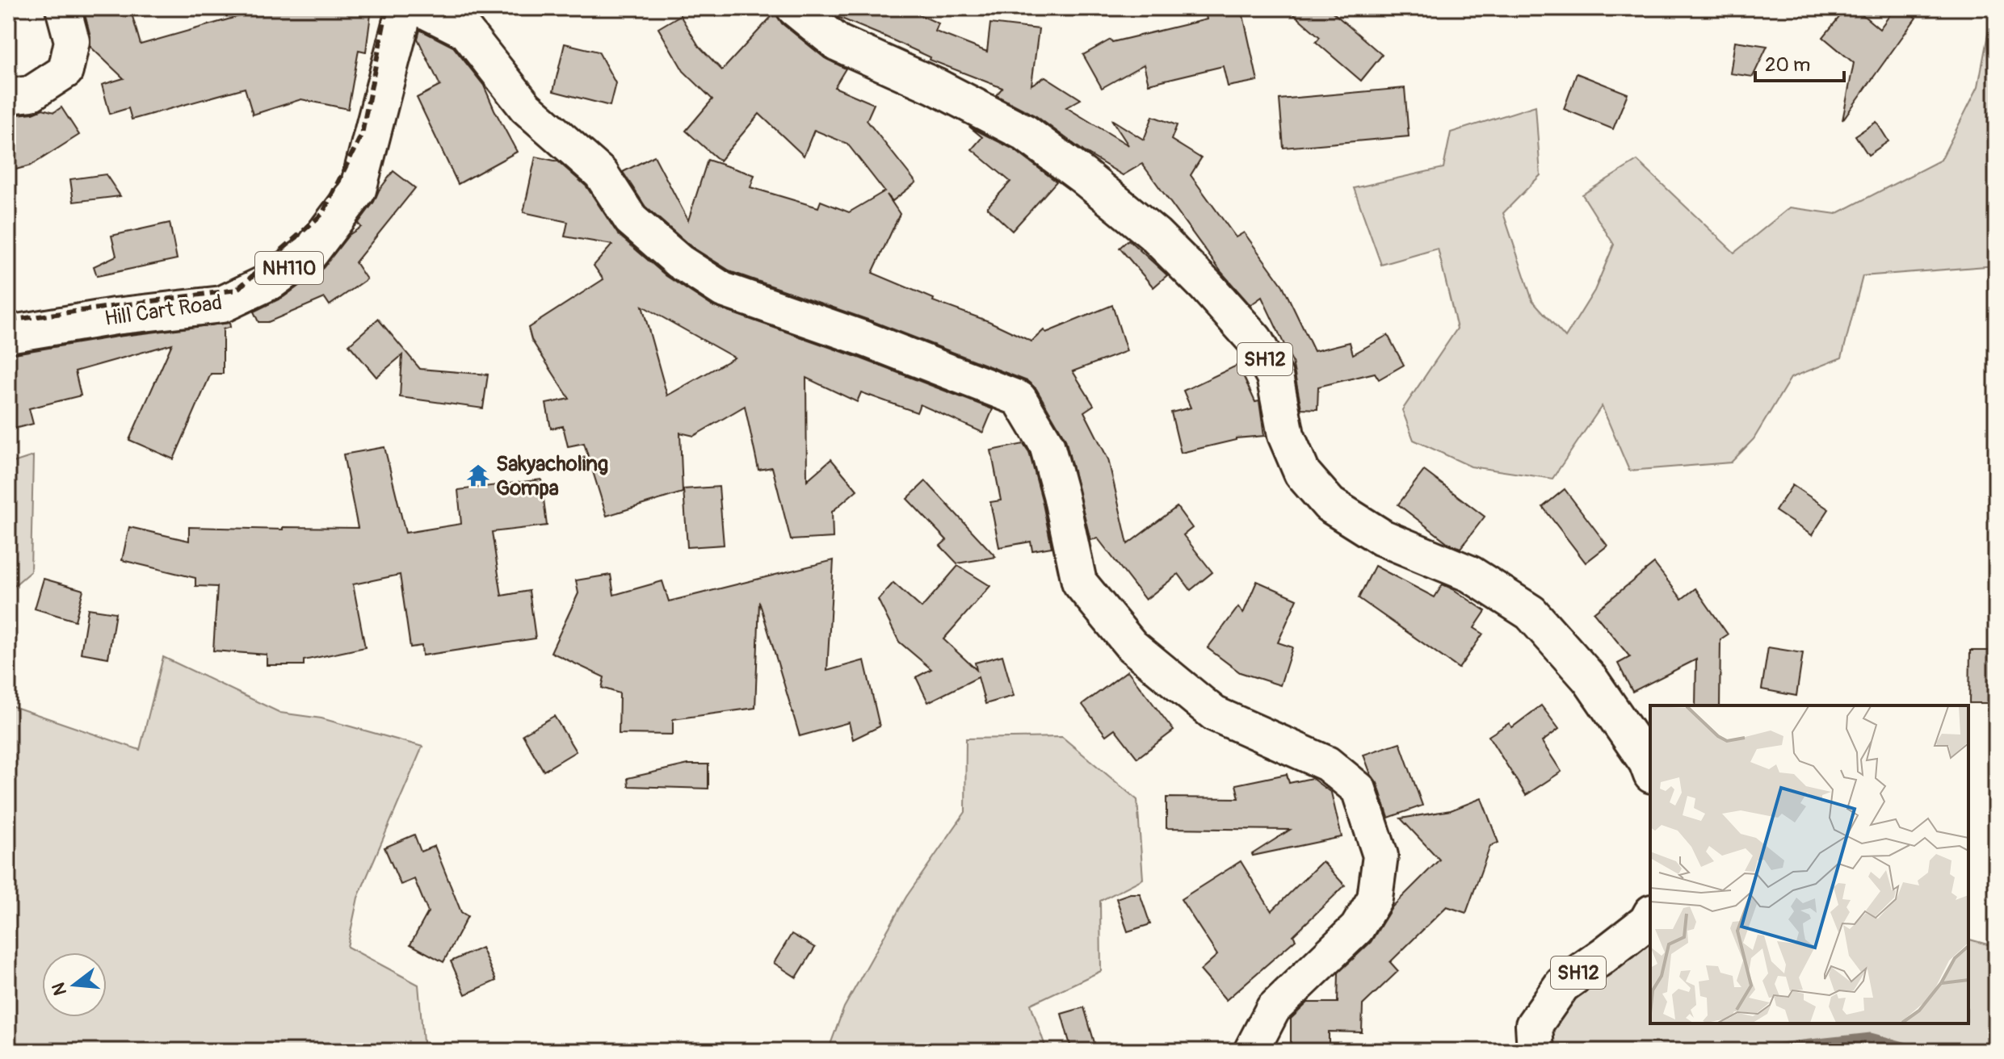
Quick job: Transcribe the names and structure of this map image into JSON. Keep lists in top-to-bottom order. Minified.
{"streets":{"main road":["NH110","Hill Cart Road","SH12"]},"places":{"temple":["Sakyacholing Gompa"]},"scale_bar":"20 m","north":"left"}
